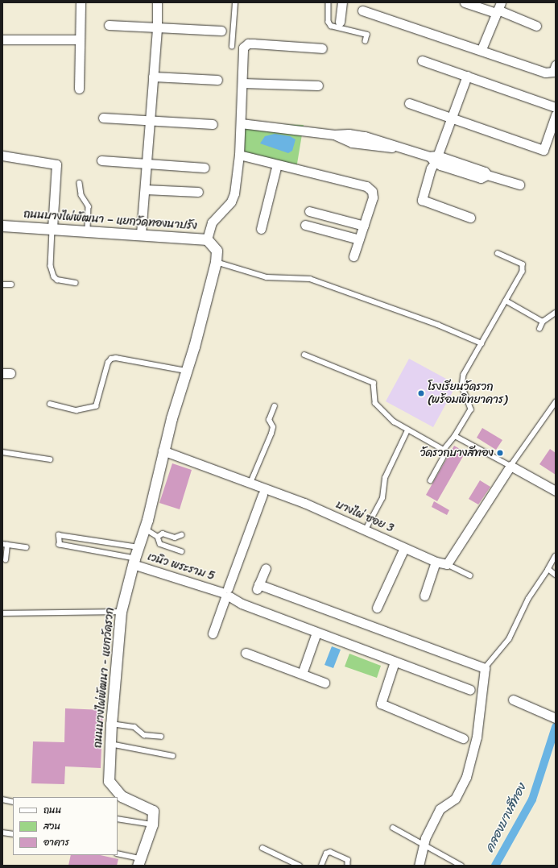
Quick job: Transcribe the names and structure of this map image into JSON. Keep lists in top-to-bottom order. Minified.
{"streets":{"street":["ถนนบางไผ่พัฒนา – แยกวัดทองนาปรัง","บางไผ่ ซอย 3","เวนิว พระราม 5","ถนนบางไผ่พัฒนา - แยกวัดรวก"]},"crossings":[["ถนนบางไผ่พัฒนา – แยกวัดทองนาปรัง","บางไผ่ ซอย 3"],["ถนนบางไผ่พัฒนา – แยกวัดทองนาปรัง","ถนนบางไผ่พัฒนา - แยกวัดรวก"],["บางไผ่ ซอย 3","ถนนบางไผ่พัฒนา - แยกวัดรวก"],["เวนิว พระราม 5","ถนนบางไผ่พัฒนา - แยกวัดรวก"]],"water":["คลองบางสีทอง"],"places":["โรงเรียนวัดรวก (พร้อมพิทยาคาร)","วัดรวกบางสีทอง"],"legend":["ถนน","สวน","อาคาร"]}
